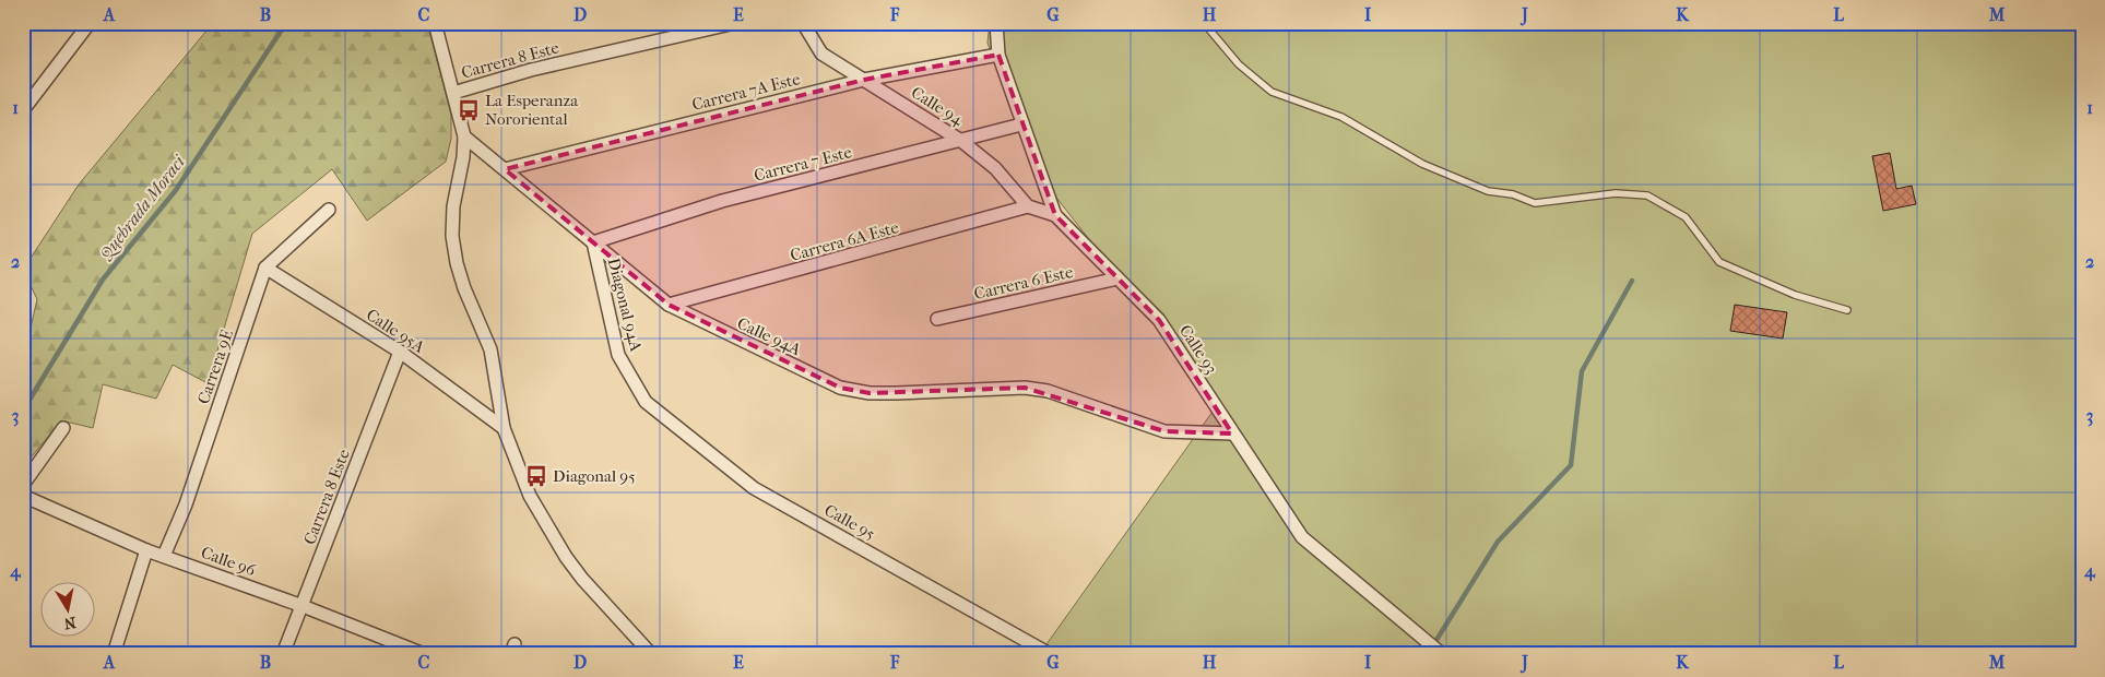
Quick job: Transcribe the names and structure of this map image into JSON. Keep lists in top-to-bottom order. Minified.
{"streets":{"street":["Carrera 8 Este","Carrera 7A Este","Calle 94","Carrera 7 Este","Carrera 6A Este","Carrera 6 Este","Diagonal 94A","Calle 95A","Calle 94A","Calle 93","Carrera 9E","Calle 95","Calle 96"]},"crossings":[["Carrera 8 Este","Calle 95A"],["Carrera 8 Este","Calle 96"],["Carrera 7A Este","Calle 94"],["Carrera 7A Este","Calle 94A"],["Carrera 7A Este","Calle 93"],["Calle 94","Carrera 7 Este"],["Calle 94","Carrera 6A Este"],["Carrera 7 Este","Diagonal 94A"],["Carrera 7 Este","Calle 94A"],["Carrera 7 Este","Calle 93"],["Carrera 6A Este","Calle 94A"],["Carrera 6 Este","Calle 93"],["Diagonal 94A","Calle 94A"],["Diagonal 94A","Calle 95"],["Calle 95A","Carrera 9E"],["Calle 94A","Calle 93"],["Carrera 9E","Calle 96"]],"water":["Quebrada Moraci"],"places":{"bus stop":["La Esperanza Nororiental","Diagonal 95"]},"north":"bottom","grid":{"columns":["A","B","C","D","E","F","G","H","I","J","K","L","M"],"rows":["1","2","3","4"]}}
